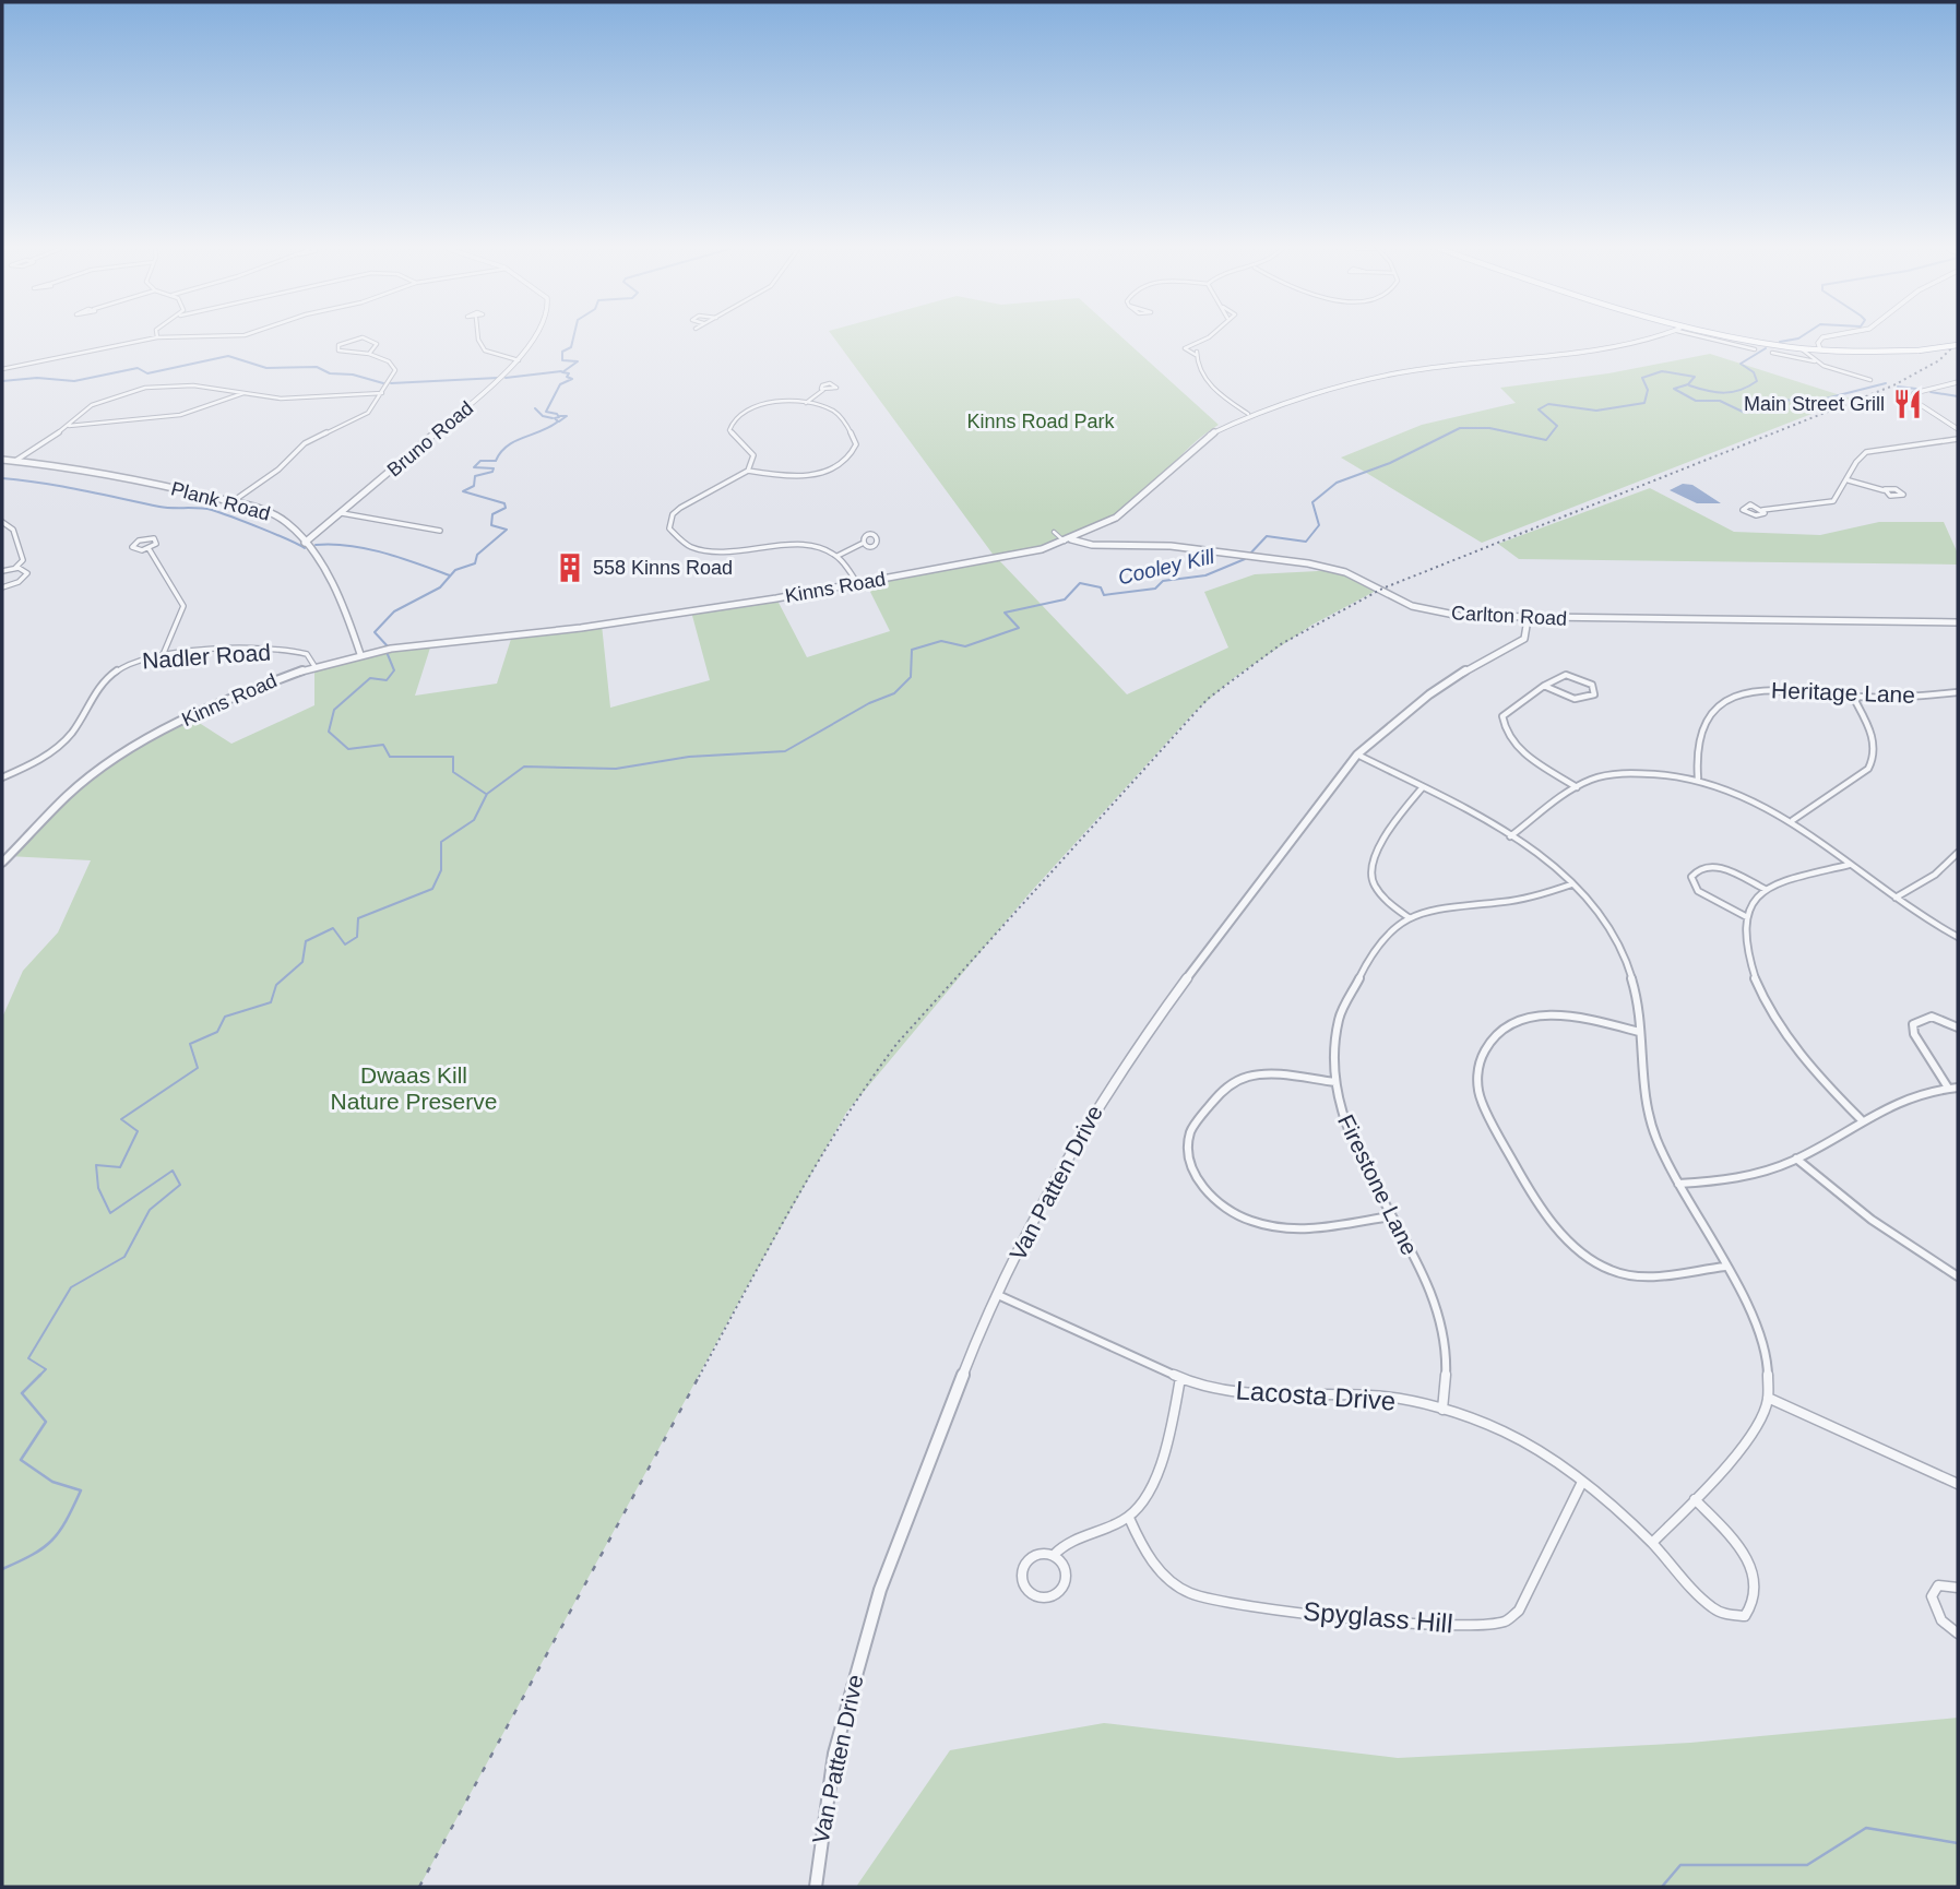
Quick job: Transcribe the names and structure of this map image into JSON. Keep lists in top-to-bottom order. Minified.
{"streets":{"street":["Bruno Road","Plank Road","Kinns Road","Carlton Road","Nadler Road","Heritage Lane","Van Patten Drive","Firestone Lane","Lacosta Drive","Spyglass Hill"]},"crossings":[["Bruno Road","Plank Road"],["Plank Road","Kinns Road"],["Kinns Road","Carlton Road"],["Kinns Road","Nadler Road"],["Carlton Road","Van Patten Drive"],["Van Patten Drive","Lacosta Drive"],["Firestone Lane","Lacosta Drive"],["Lacosta Drive","Spyglass Hill"]],"water":["Cooley Kill"],"parks":["Kinns Road Park","Dwaas Kill Nature Preserve"],"places":{"restaurant":["Main Street Grill"],"building":["558 Kinns Road"]}}
